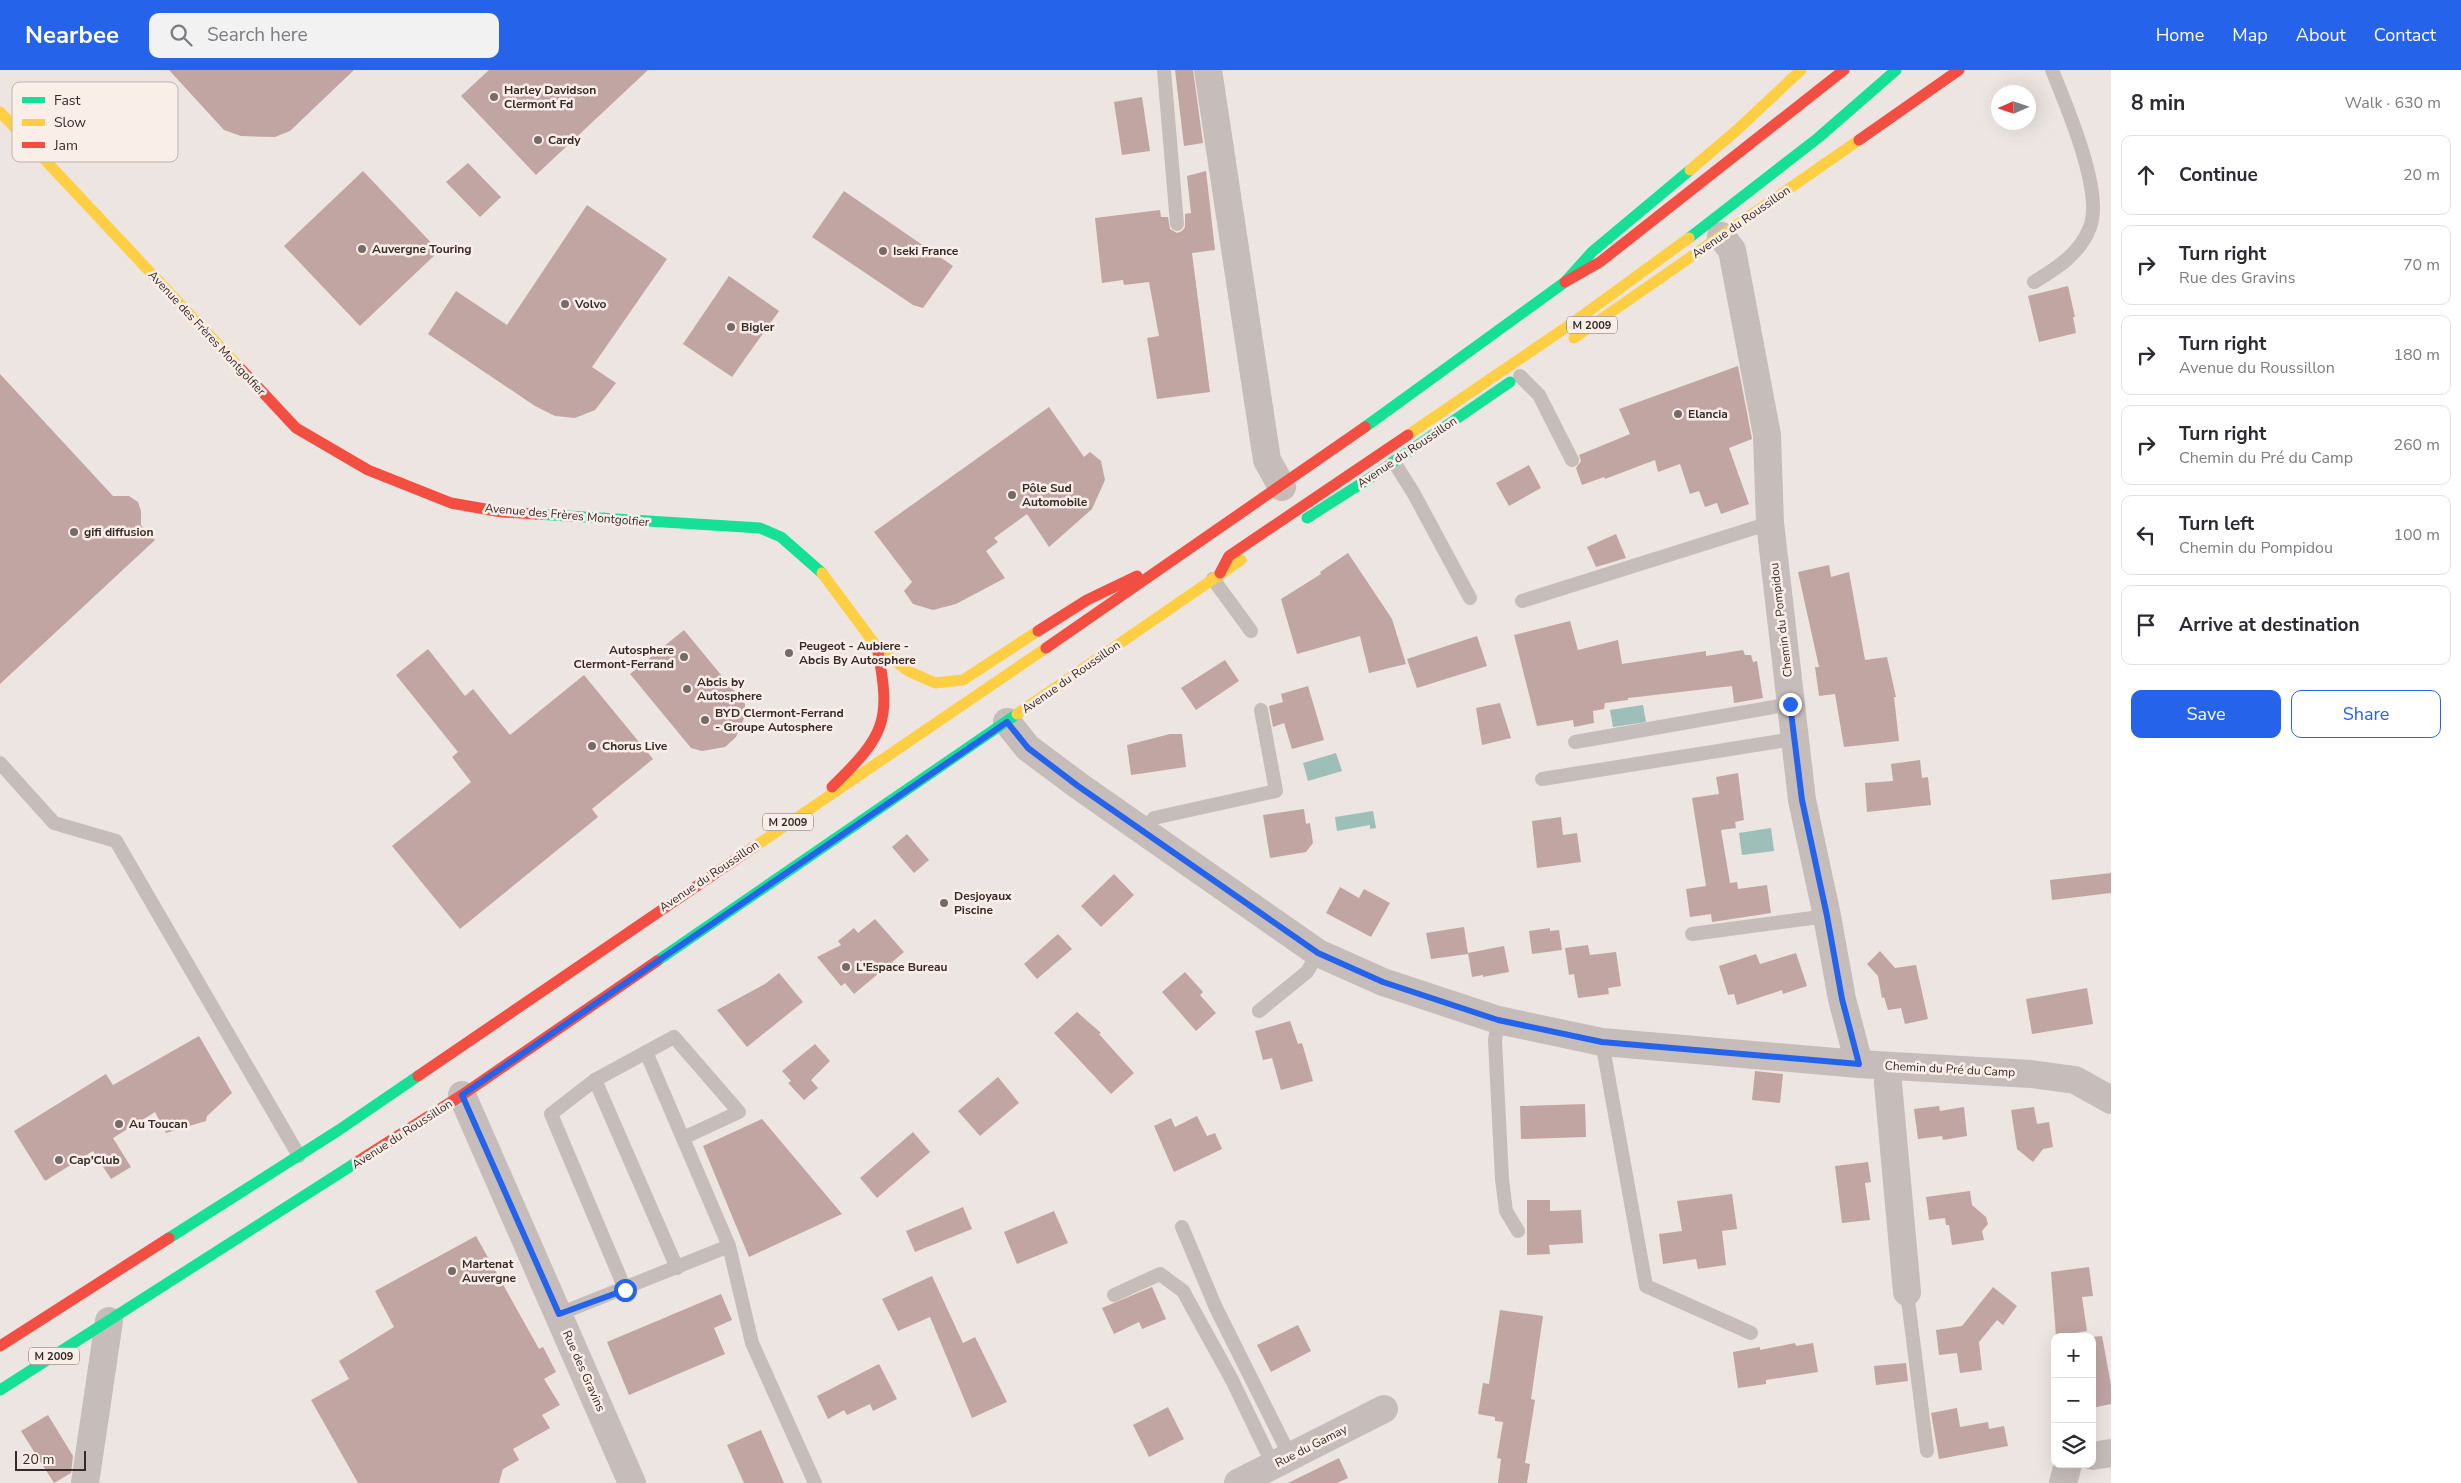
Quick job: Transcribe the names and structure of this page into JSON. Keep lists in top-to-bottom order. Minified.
{"streets":{"main road":["Avenue du Roussillon","M 2009","Avenue des Frères Montgolfier"],"street":["Chemin du Pompidou","Chemin du Pré du Camp","Rue des Gravins","Rue du Gamay"]},"crossings":[["Avenue du Roussillon","Chemin du Pompidou"],["Avenue du Roussillon","Chemin du Pré du Camp"],["Avenue du Roussillon","Rue des Gravins"],["Chemin du Pompidou","Chemin du Pré du Camp"]],"places":["Harley Davidson Clermont Fd","Cardy","Auvergne Touring","Iseki France","Volvo","Bigler","Elancia","Pôle Sud Automobile","gifi diffusion","Peugeot - Aubiere - Abcis By Autosphere","Autosphere Clermont-Ferrand","Abcis by Autosphere","BYD Clermont-Ferrand - Groupe Autosphere","Chorus Live","Desjoyaux Piscine","L'Espace Bureau","Au Toucan","Cap'Club","Martenat Auvergne"],"legend":["Fast","Slow","Jam"],"scale_bar":"20 m","north":"left","page":{"header":"Nearbee","search":"Search here","nav":["Home","Map","About","Contact"],"heading":["8 min","Walk · 630 m"],"list":[["Continue","20 m"],["Turn right","Rue des Gravins","70 m"],["Turn right","Avenue du Roussillon","180 m"],["Turn right","Chemin du Pré du Camp","260 m"],["Turn left","Chemin du Pompidou","100 m"],"Arrive at destination"],"buttons":["Save","Share"],"map_buttons":["+","−"],"scale":"20 m"}}
